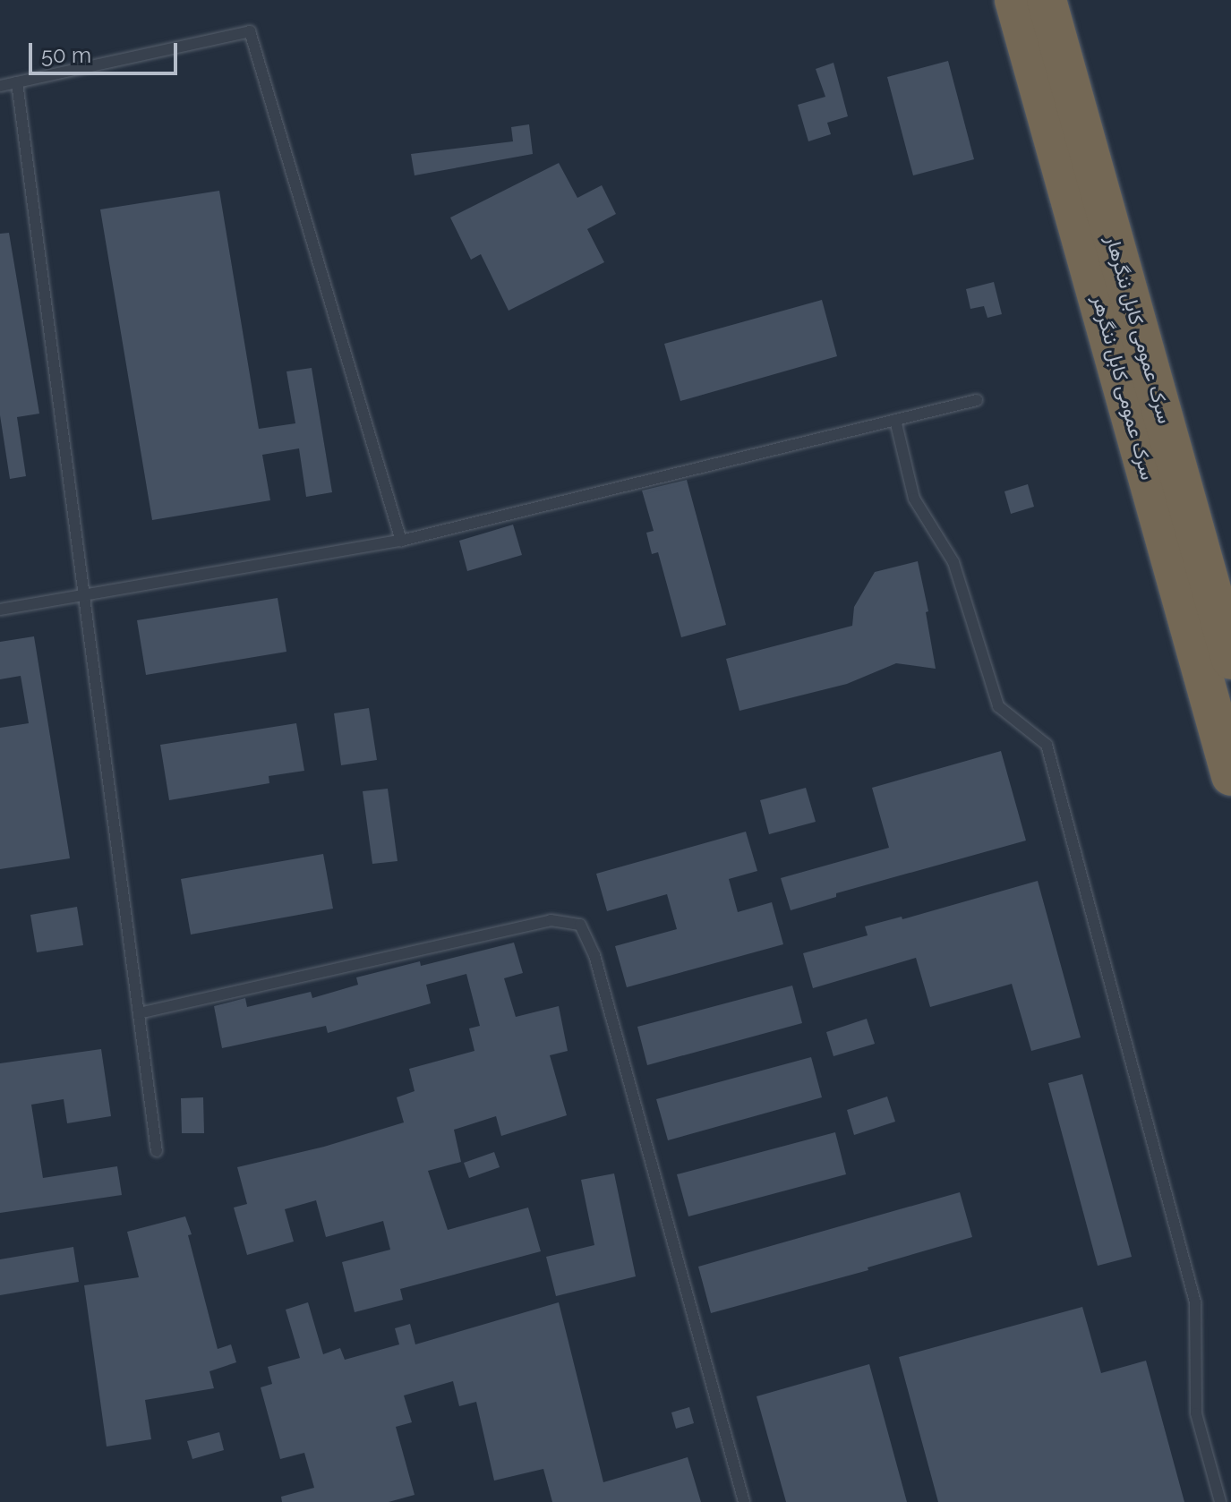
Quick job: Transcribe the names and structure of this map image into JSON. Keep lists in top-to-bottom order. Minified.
{"streets":{"highway":["سرک عمومی کابل ننگرهار","سرک عمومی کابل ننگرهر"]},"scale_bar":"50 m"}
